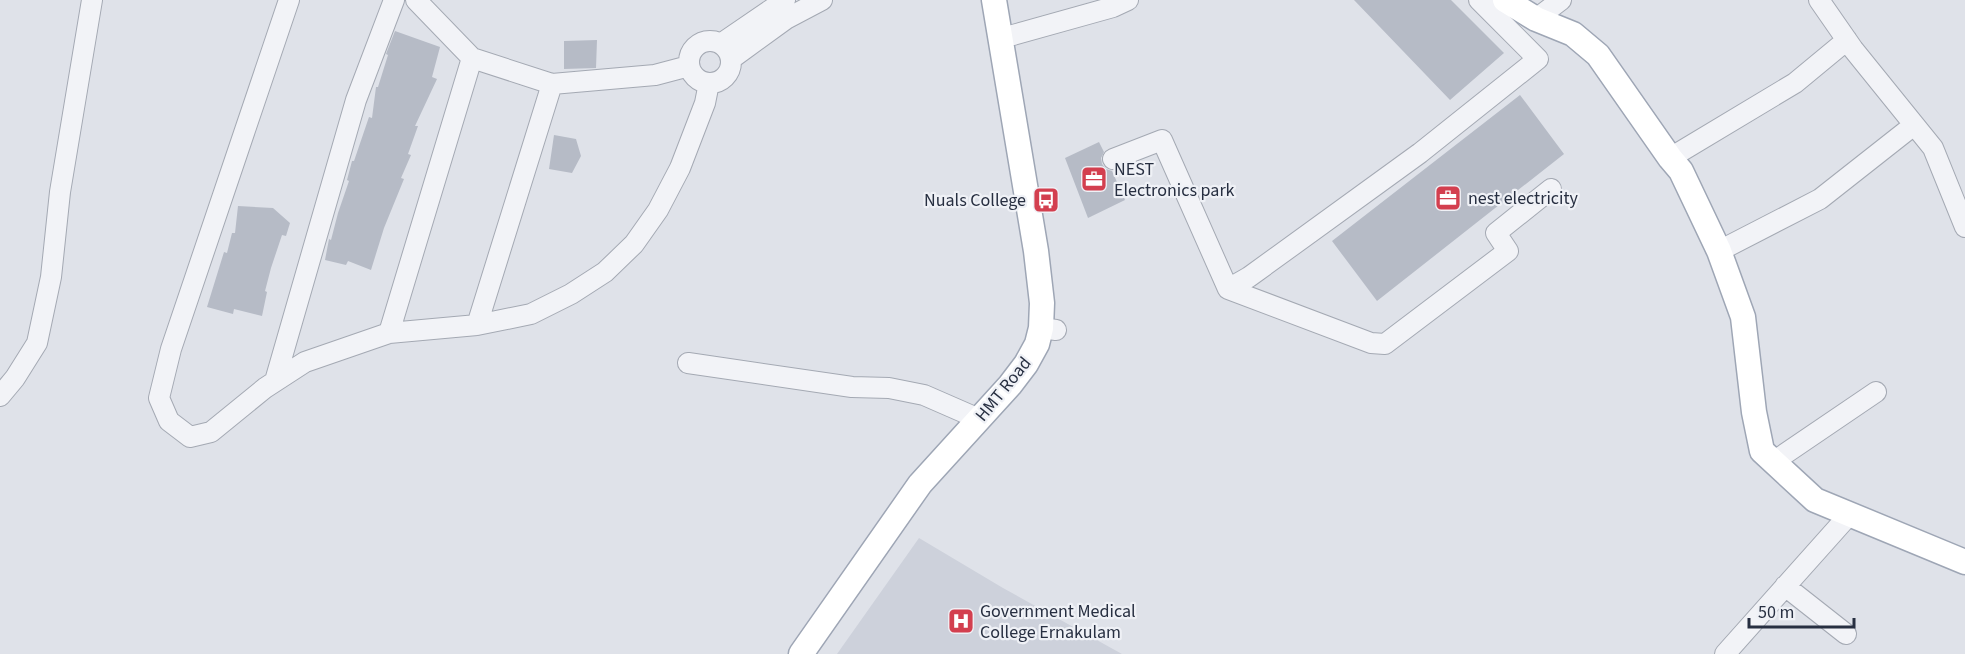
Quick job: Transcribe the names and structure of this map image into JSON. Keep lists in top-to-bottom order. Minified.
{"streets":{"main road":["HMT Road"]},"places":{"office":["NEST Electronics park","nest electricity"],"bus stop":["Nuals College"],"hospital":["Government Medical College Ernakulam"]},"scale_bar":"50 m"}
